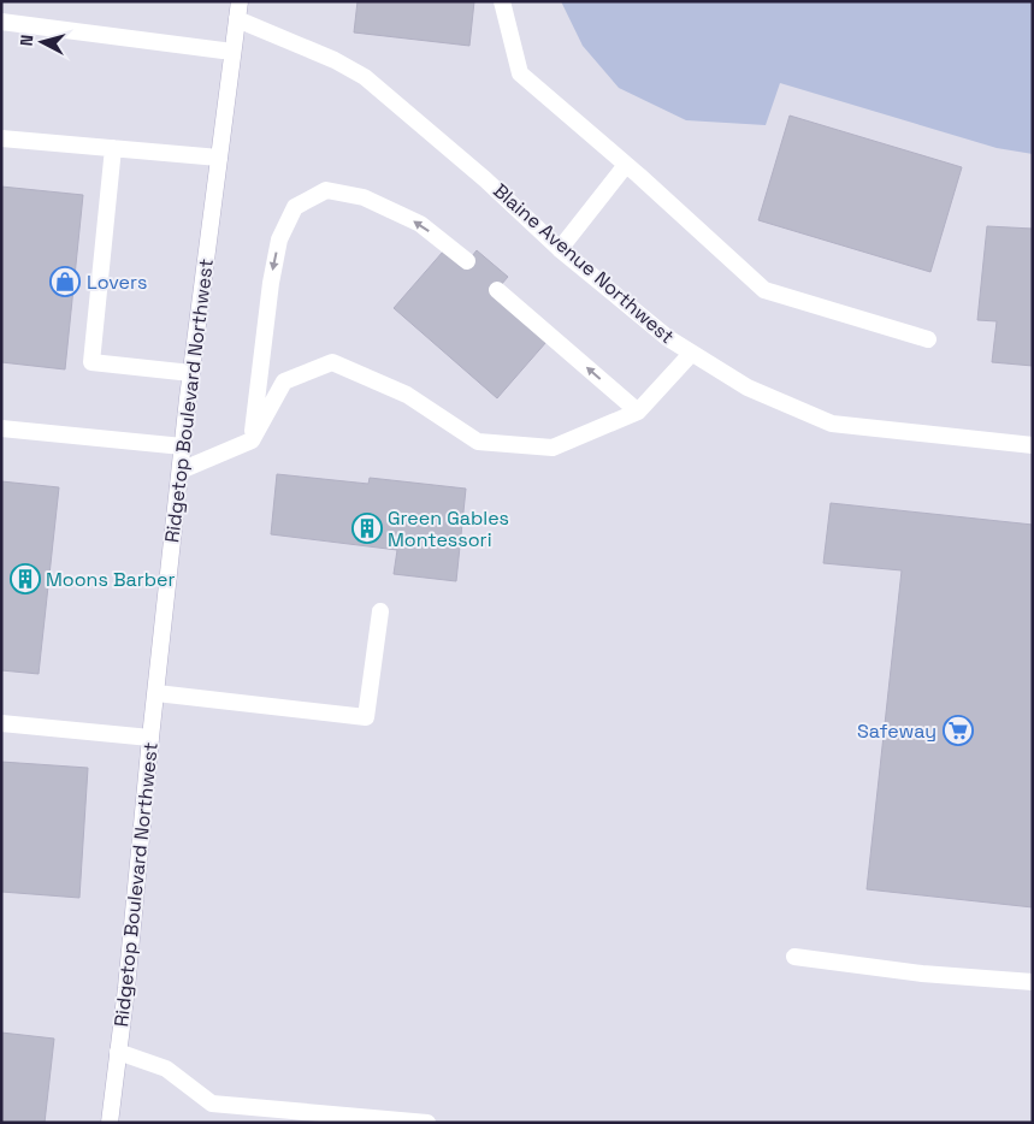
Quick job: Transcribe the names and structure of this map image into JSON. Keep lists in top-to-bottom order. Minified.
{"streets":{"main road":["Blaine Avenue Northwest","Ridgetop Boulevard Northwest"]},"crossings":[["Blaine Avenue Northwest","Ridgetop Boulevard Northwest"]],"places":{"shop":["Lovers"],"building":["Green Gables Montessori","Moons Barber"],"supermarket":["Safeway"]},"north":"left"}
